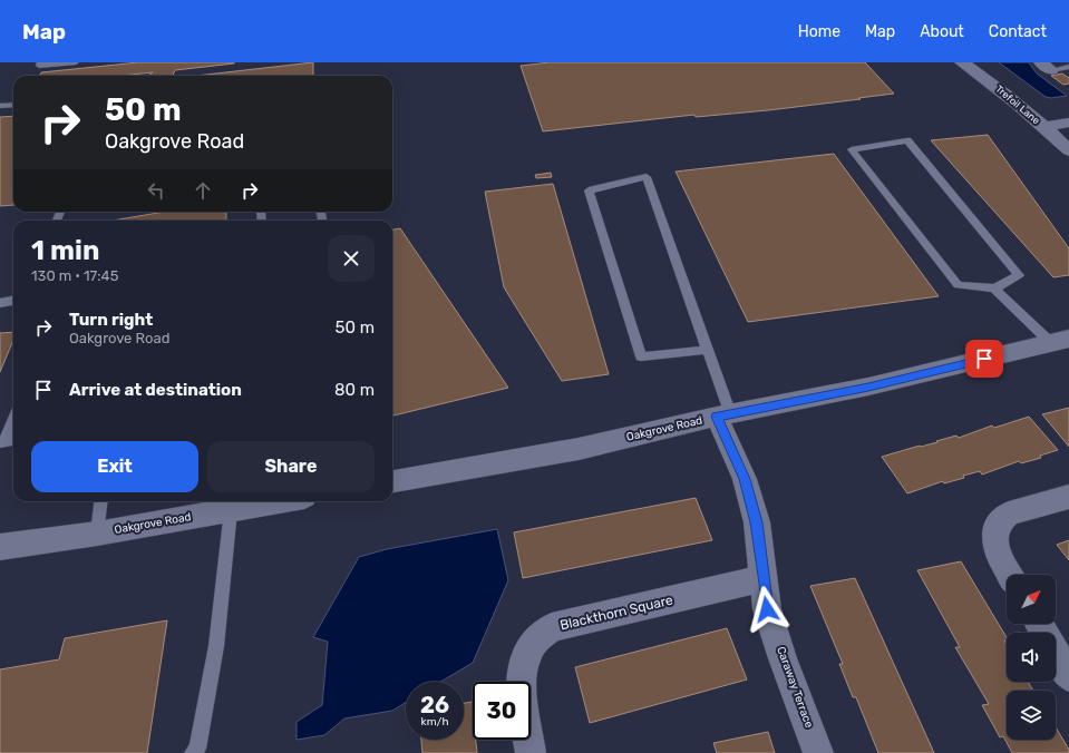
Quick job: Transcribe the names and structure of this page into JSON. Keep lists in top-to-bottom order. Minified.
{"streets":{"street":["Trefoil Lane","Oakgrove Road","Blackthorn Square","Caraway Terrace"]},"crossings":[["Oakgrove Road","Caraway Terrace"],["Blackthorn Square","Caraway Terrace"]],"north":"top right","page":{"header":"Map","nav":["Home","Map","About","Contact"],"turn":["50 m","Oakgrove Road"],"heading":["1 min","130 m · 17:45"],"list":[{"name":"Turn right","note":"Oakgrove Road","value":"50 m"},{"name":"Arrive at destination","value":"80 m"}],"buttons":["Exit","Share"],"speed":"26 km/h","limit":"30"}}
